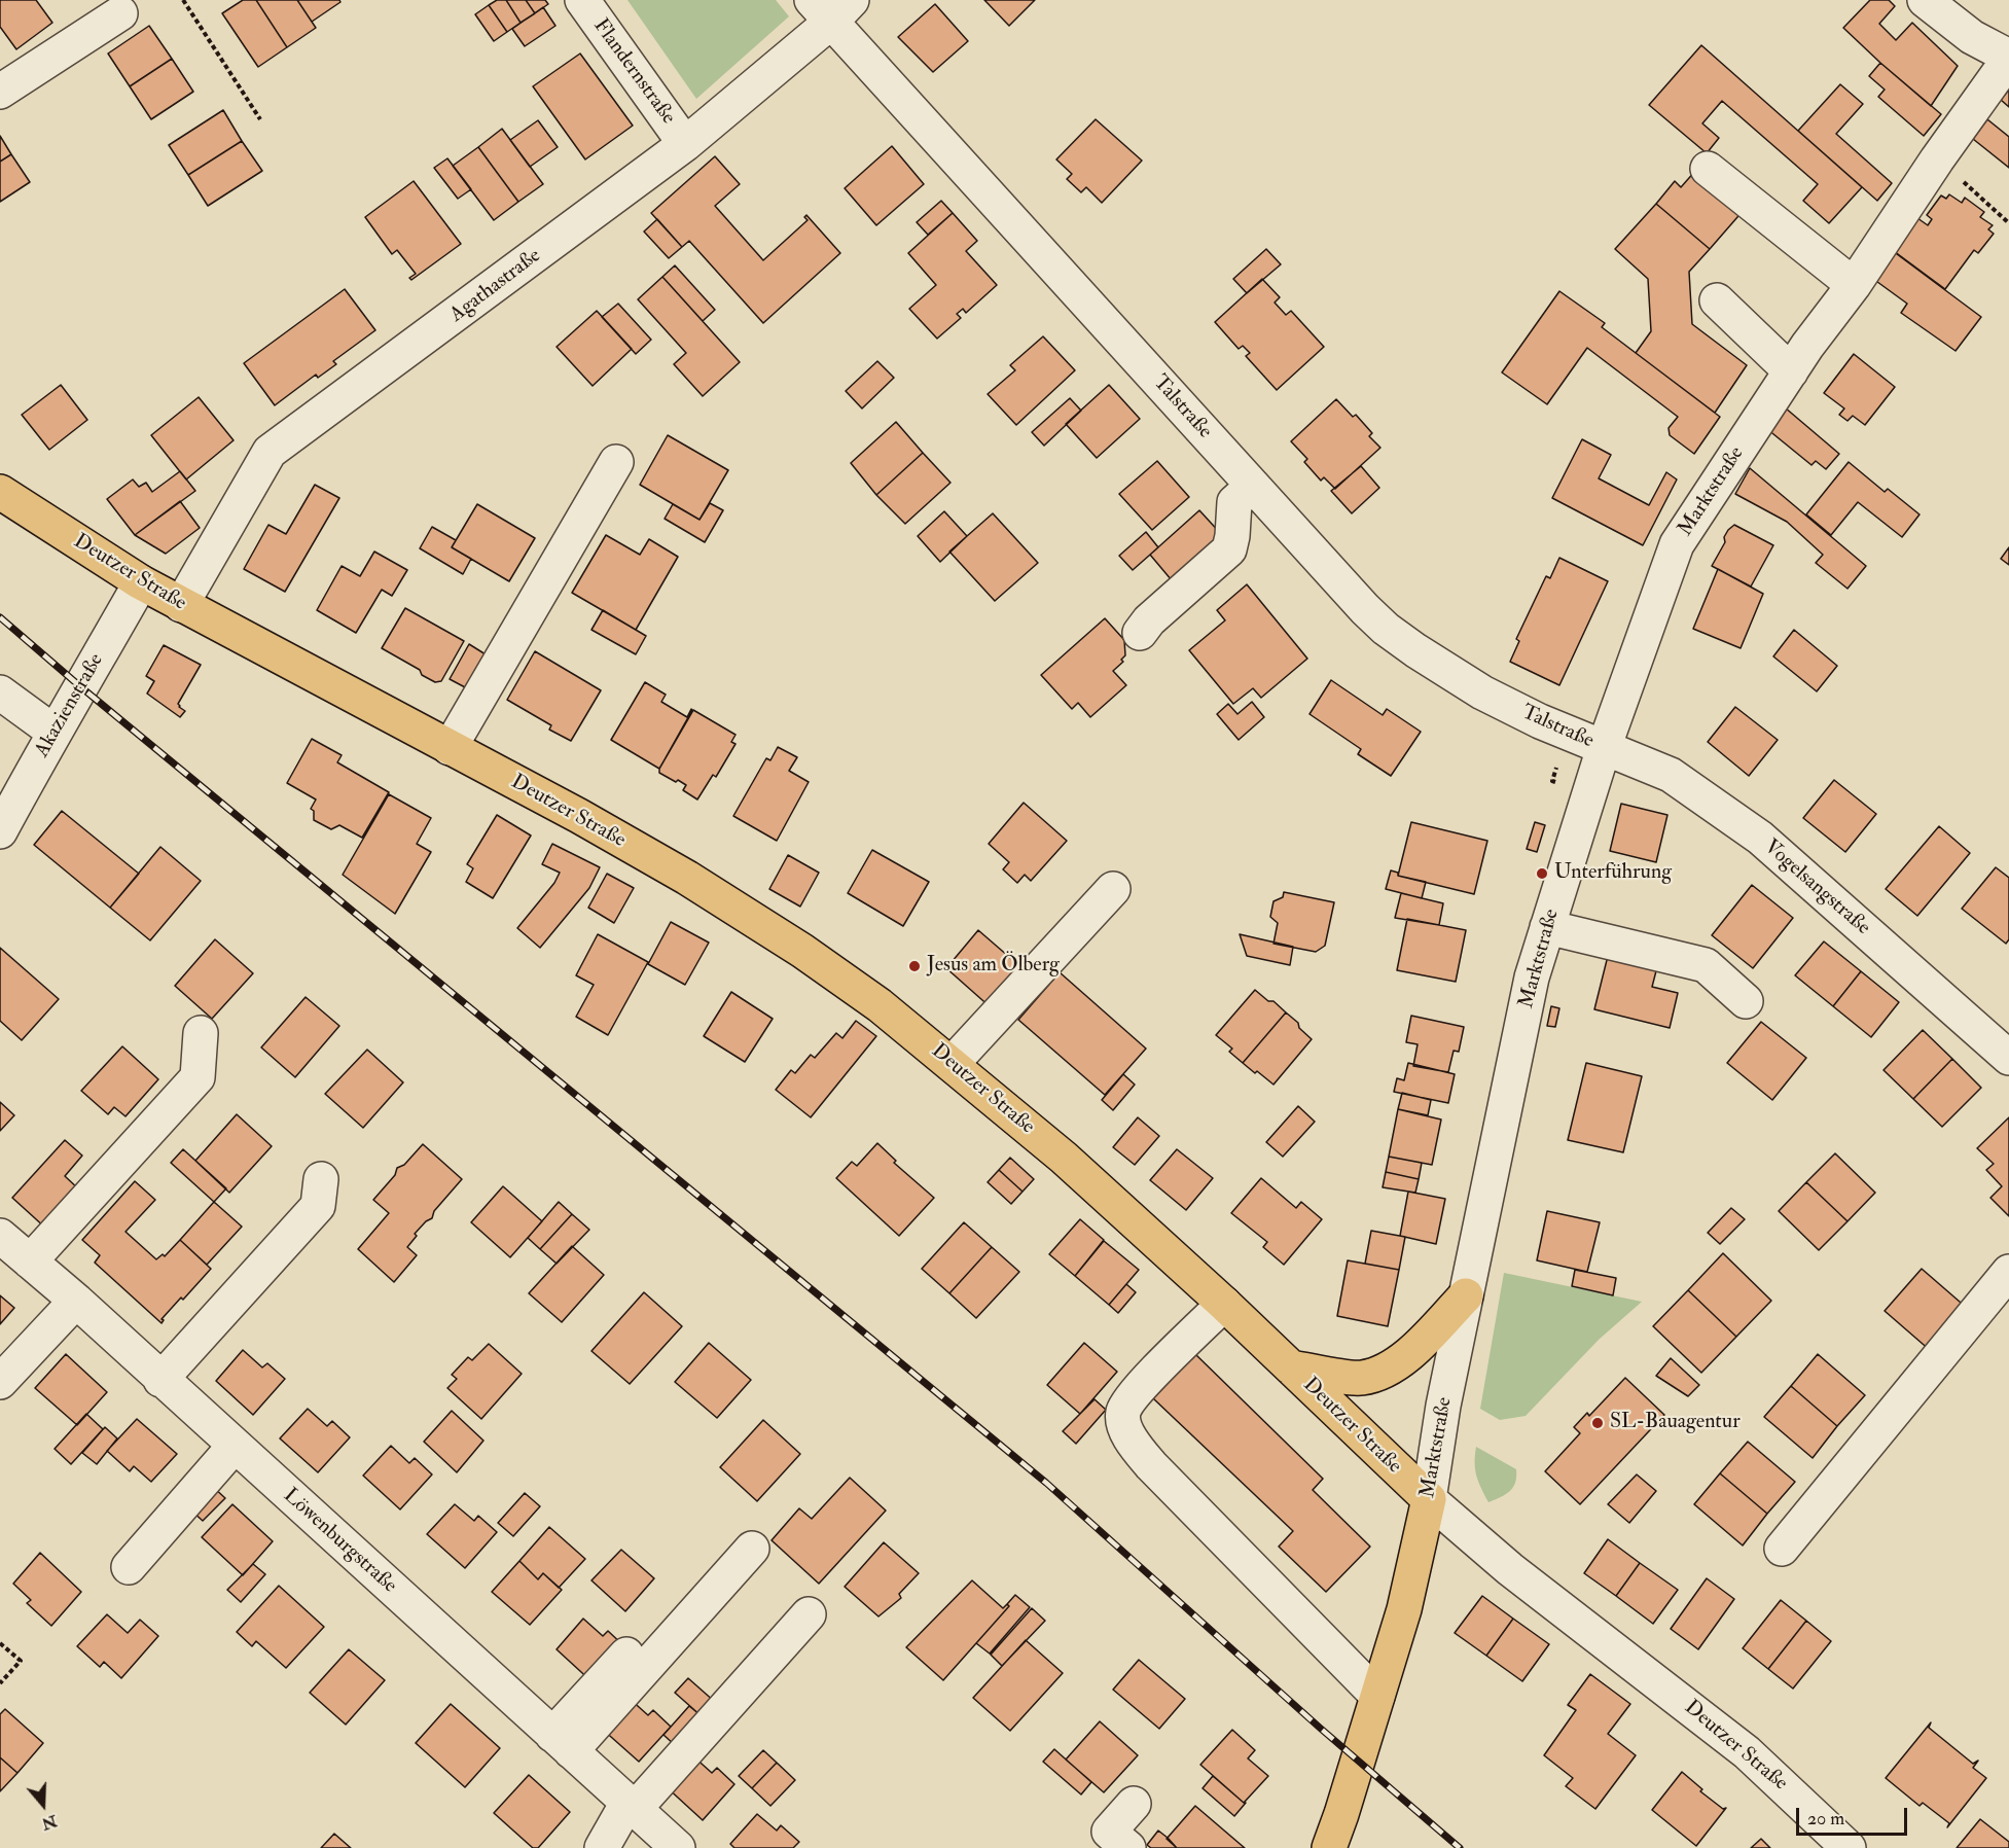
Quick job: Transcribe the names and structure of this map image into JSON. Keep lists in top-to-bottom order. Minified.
{"streets":{"main road":["Marktstraße","Deutzer Straße"],"street":["Flandernstraße","Agathastraße","Talstraße","Akazienstraße","Vogelsangstraße","Löwenburgstraße"]},"crossings":[["Flandernstraße","Agathastraße"],["Agathastraße","Talstraße"],["Agathastraße","Deutzer Straße"],["Talstraße","Marktstraße"],["Talstraße","Vogelsangstraße"],["Marktstraße","Deutzer Straße"],["Marktstraße","Vogelsangstraße"],["Deutzer Straße","Akazienstraße"]],"places":["Unterführung","Jesus am Ölberg","SL-Bauagentur"],"scale_bar":"20 m","north":"bottom"}
